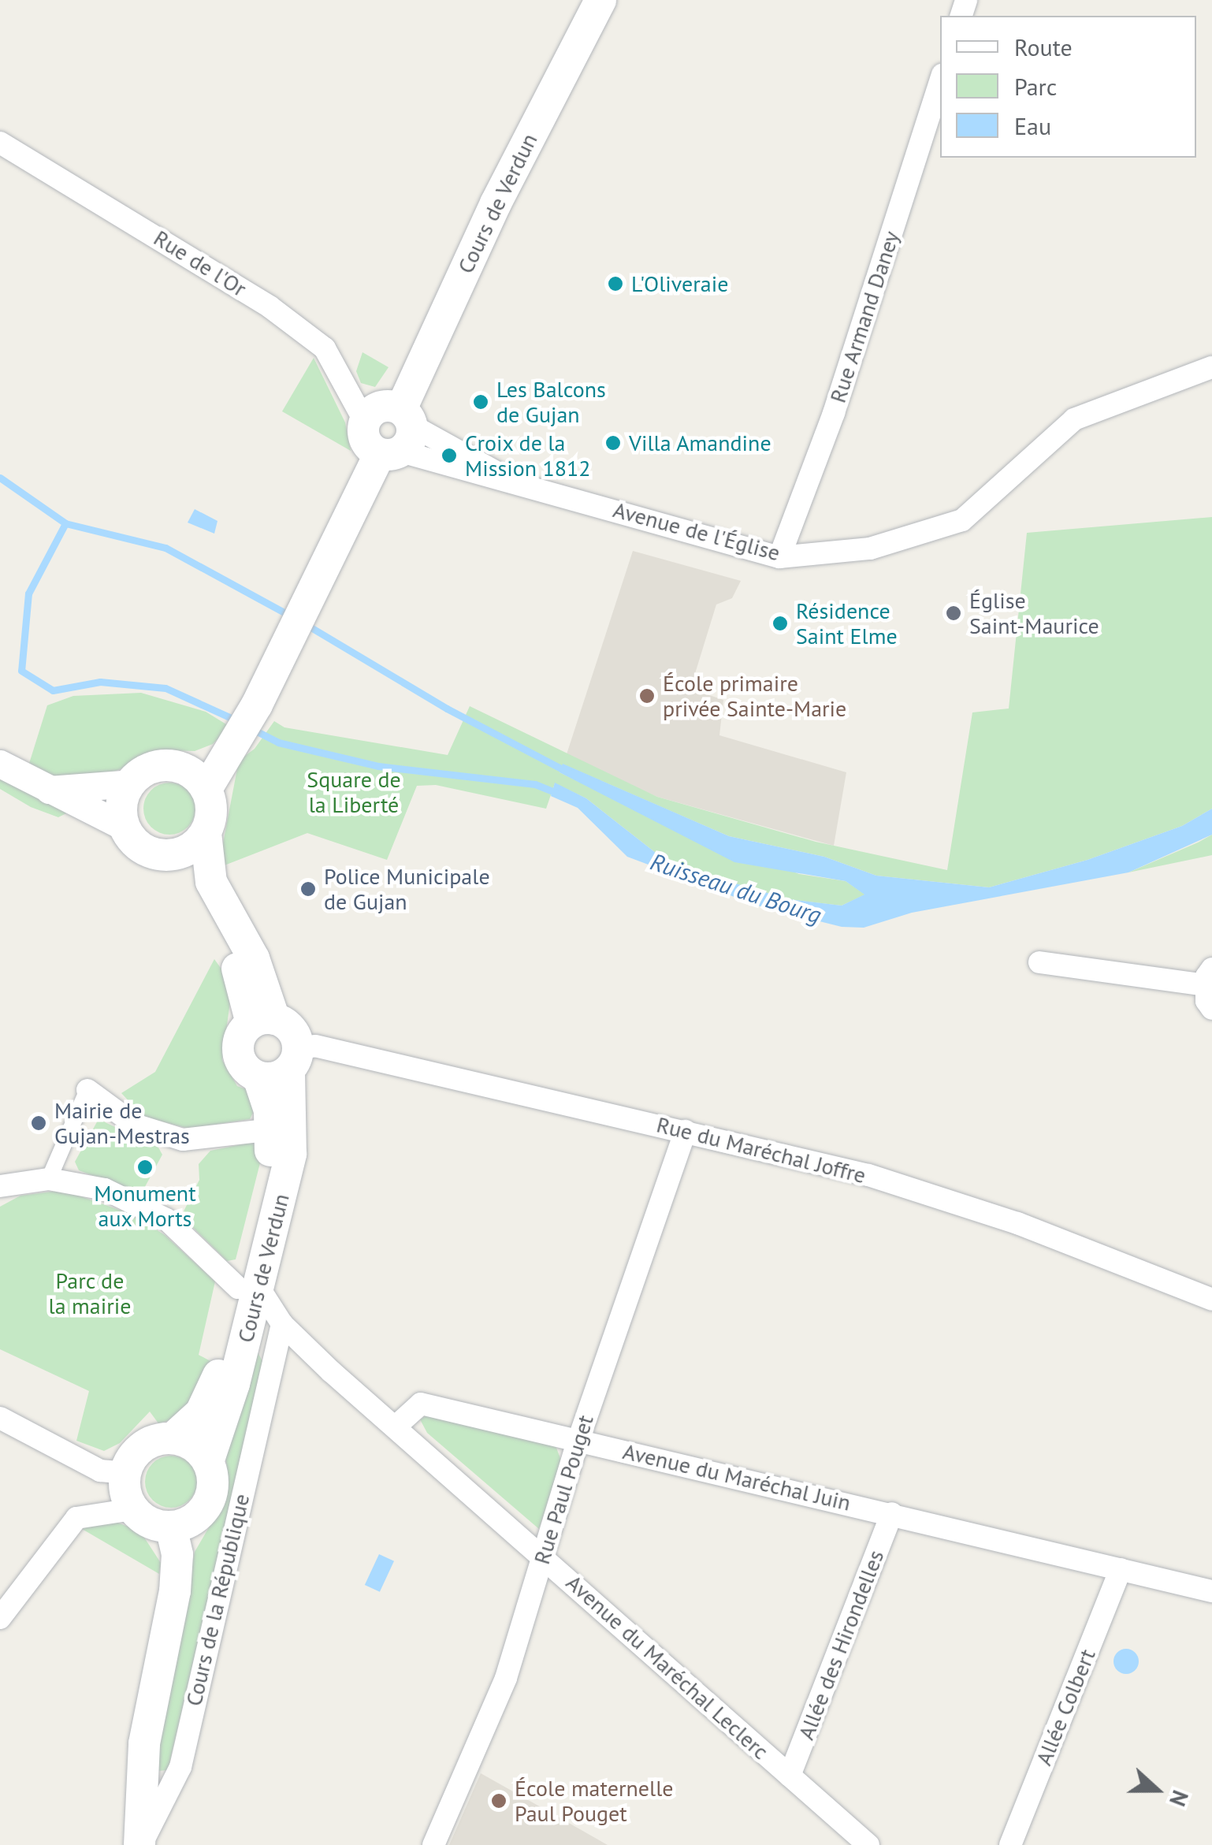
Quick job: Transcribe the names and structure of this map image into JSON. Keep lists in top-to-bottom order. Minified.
{"streets":{"main road":["Cours de Verdun","Cours de la République"],"street":["Rue de l'Or","Rue Armand Daney","Avenue de l'Église","Rue du Maréchal Joffre","Avenue du Maréchal Juin","Rue Paul Pouget","Allée des Hirondelles","Avenue du Maréchal Leclerc","Allée Colbert"]},"crossings":[["Cours de Verdun","Avenue de l'Église"],["Cours de Verdun","Rue du Maréchal Joffre"],["Cours de Verdun","Cours de la République"],["Rue Armand Daney","Avenue de l'Église"],["Rue du Maréchal Joffre","Rue Paul Pouget"],["Avenue du Maréchal Juin","Rue Paul Pouget"],["Avenue du Maréchal Juin","Allée des Hirondelles"],["Avenue du Maréchal Juin","Avenue du Maréchal Leclerc"],["Avenue du Maréchal Juin","Allée Colbert"],["Rue Paul Pouget","Avenue du Maréchal Leclerc"],["Allée des Hirondelles","Avenue du Maréchal Leclerc"]],"water":["Ruisseau du Bourg"],"parks":["Square de la Liberté","Parc de la mairie"],"places":["L'Oliveraie","Les Balcons de Gujan","Villa Amandine","Croix de la Mission 1812","Église Saint-Maurice","Résidence Saint Elme","École primaire privée Sainte-Marie","Police Municipale de Gujan","Mairie de Gujan-Mestras","Monument aux Morts","École maternelle Paul Pouget"],"legend":["Route","Parc","Eau"],"north":"right"}
